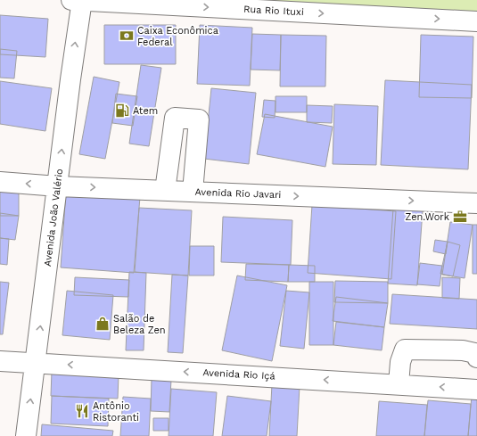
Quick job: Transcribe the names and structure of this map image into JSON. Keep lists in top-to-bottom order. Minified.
{"streets":{"street":["Rua Rio Ituxi","Avenida Rio Javari","Avenida João Valério","Avenida Rio Içá"]},"crossings":[["Rua Rio Ituxi","Avenida João Valério"],["Avenida Rio Javari","Avenida João Valério"],["Avenida João Valério","Avenida Rio Içá"]],"one_way":["Rua Rio Ituxi","Avenida João Valério","Avenida Rio Içá"],"places":{"bank":["Caixa Econômica Federal"],"fuel station":["Atem"],"office":["Zen.Work"],"shop":["Salão de Beleza Zen"],"restaurant":["Antônio Ristoranti"]}}
